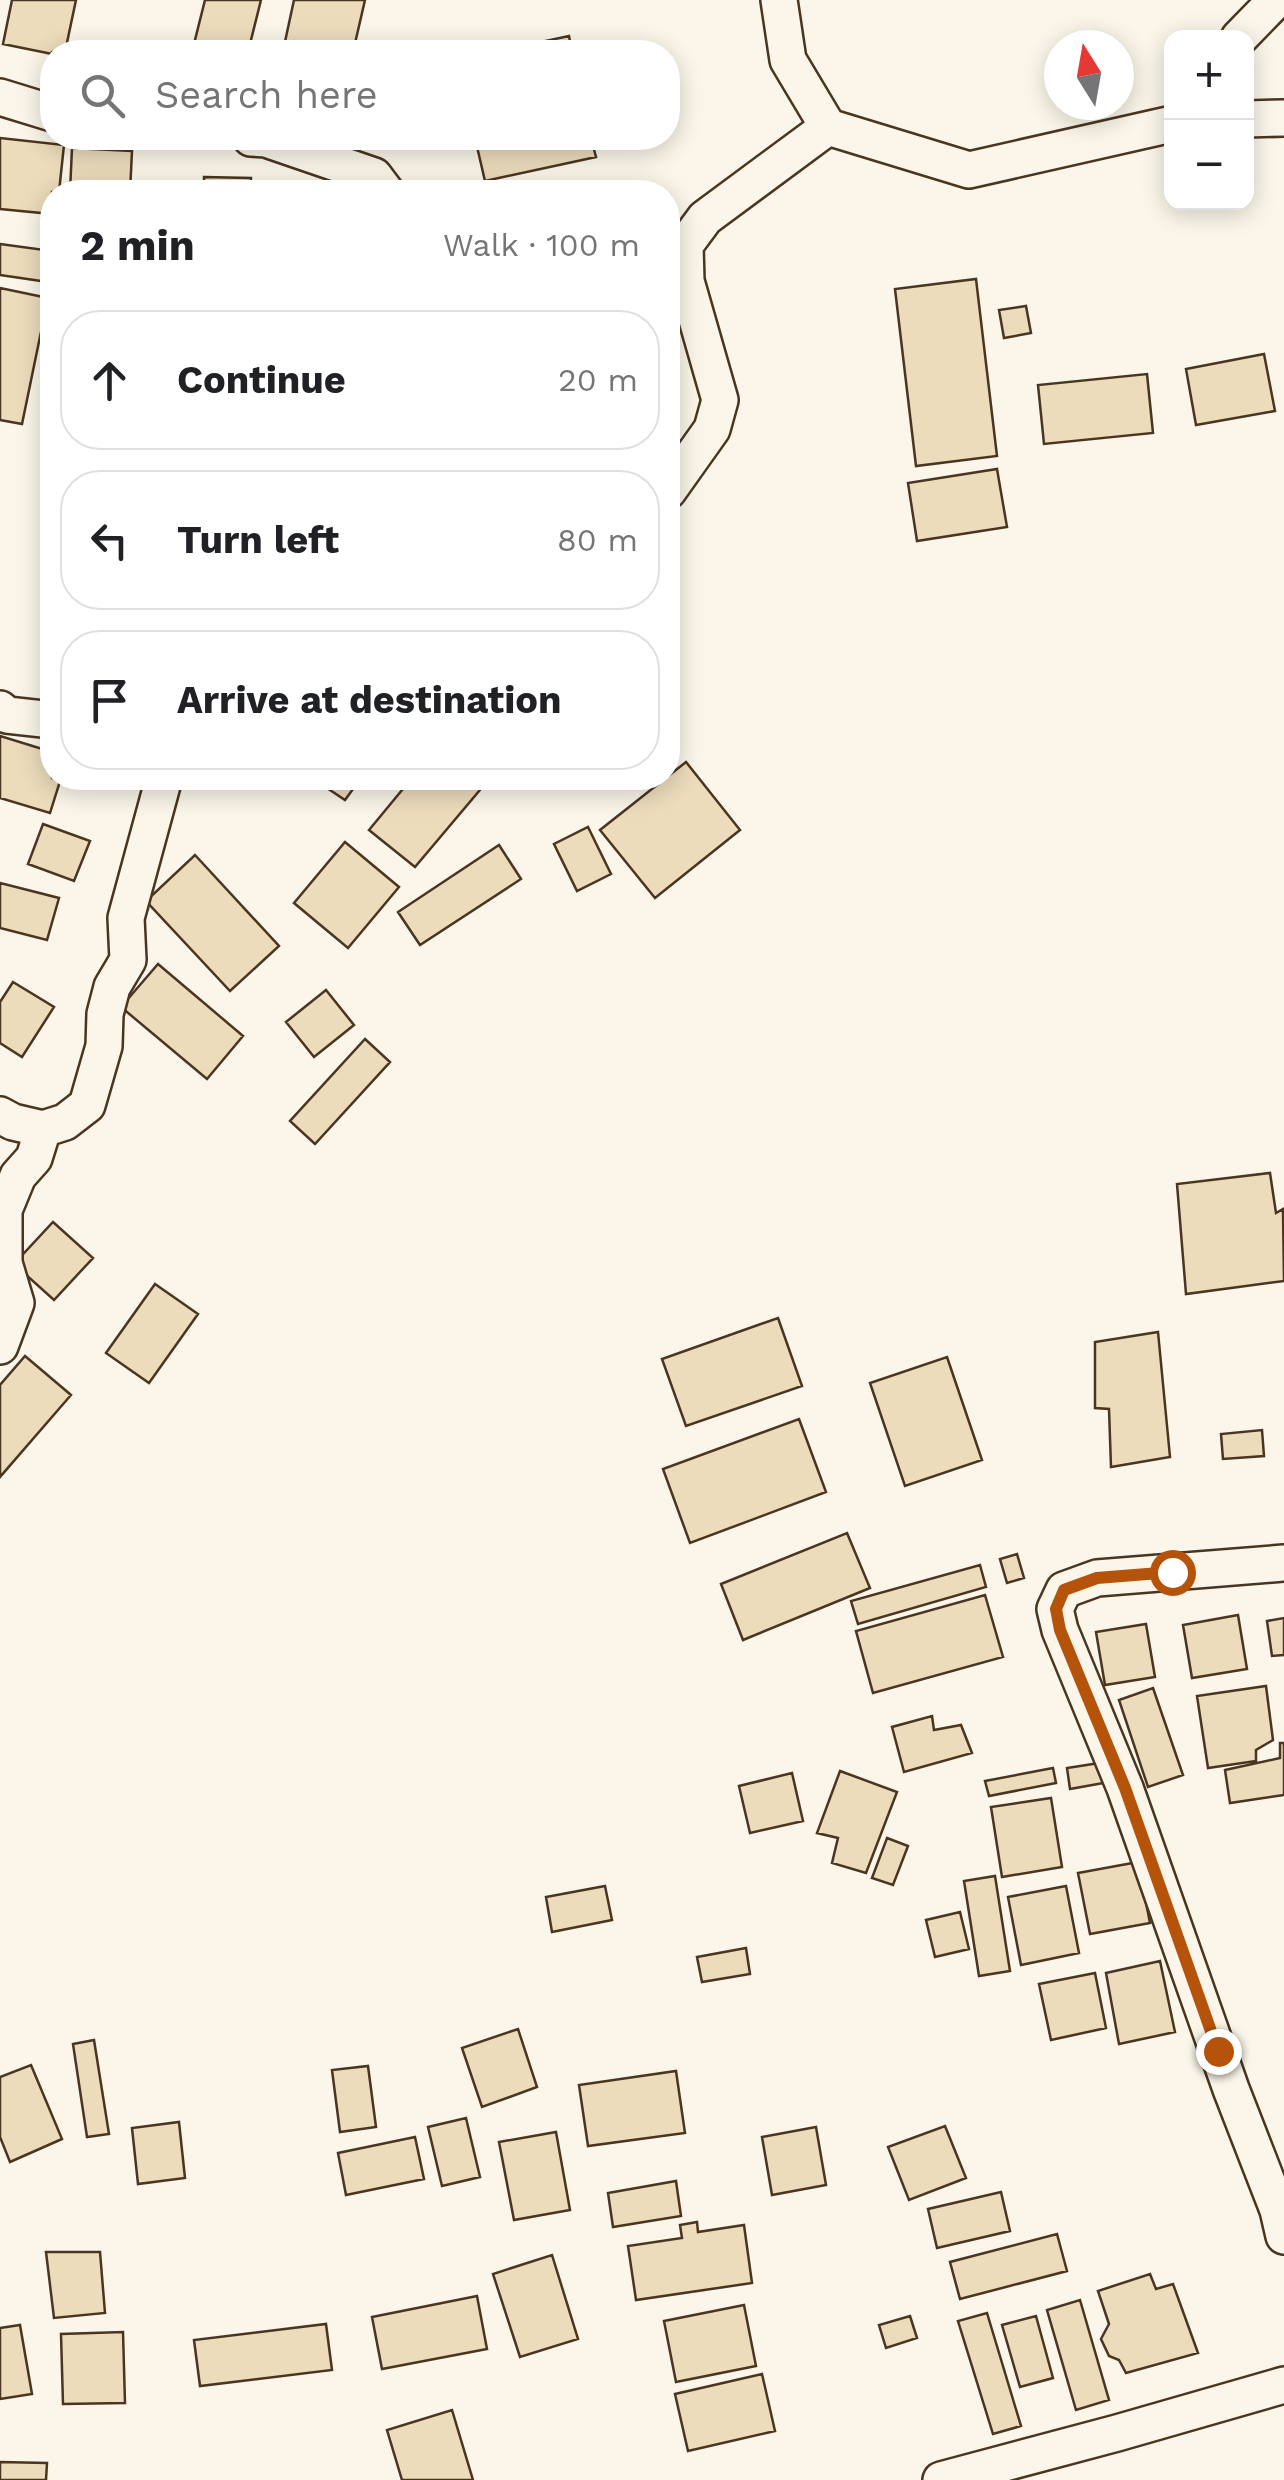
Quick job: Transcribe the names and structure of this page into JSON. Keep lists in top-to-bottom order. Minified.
{"north":"top","page":{"map_buttons":["+","−"],"search":"Search here","heading":["2 min","Walk · 100 m"],"list":[["Continue","20 m"],["Turn left","80 m"],"Arrive at destination"]}}
